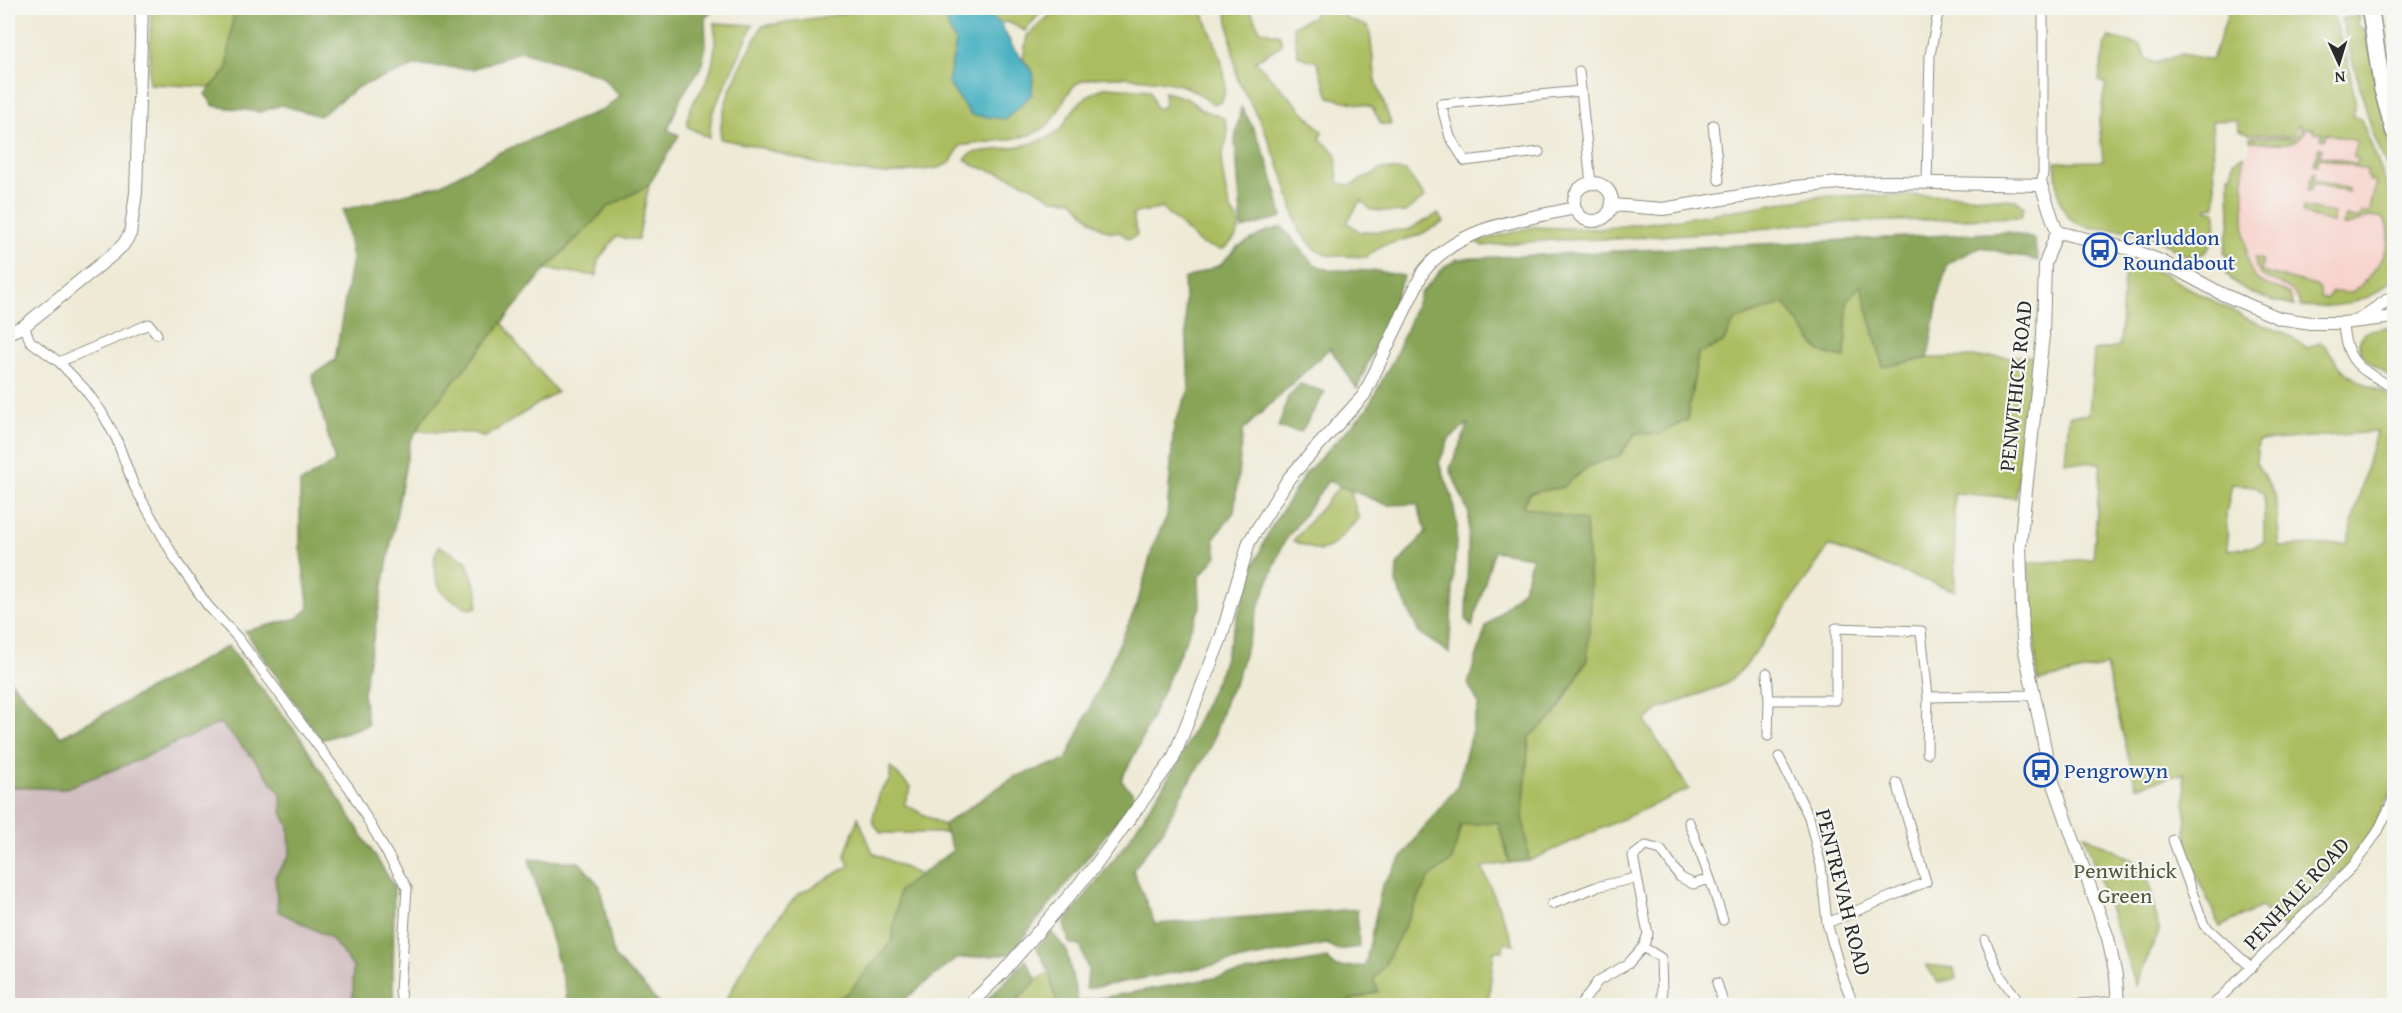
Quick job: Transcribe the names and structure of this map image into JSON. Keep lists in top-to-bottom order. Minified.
{"streets":{"street":["PENWTHICK ROAD","PENTREVAH ROAD","PENHALE ROAD"]},"parks":["Penwithick Green"],"places":{"bus stop":["Carluddon Roundabout","Pengrowyn"]},"north":"bottom"}
